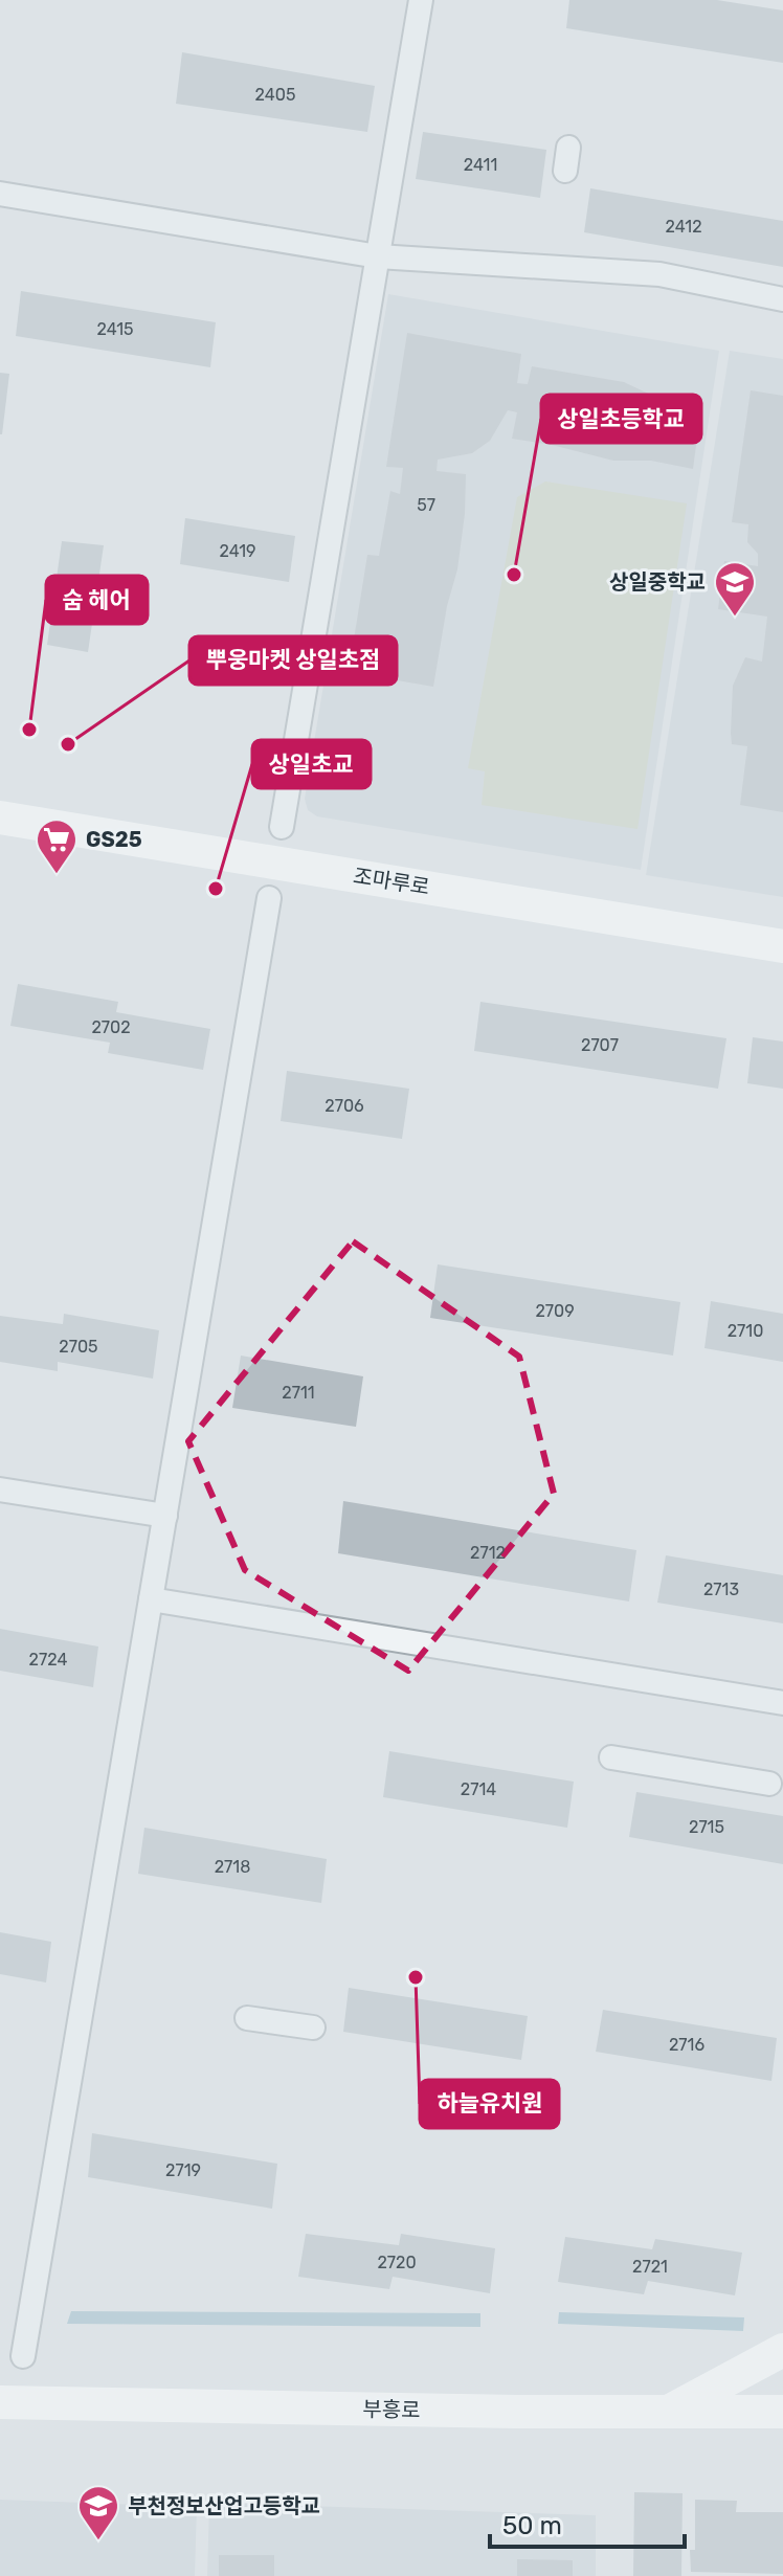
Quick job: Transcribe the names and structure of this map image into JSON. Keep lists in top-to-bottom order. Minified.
{"streets":{"street":["조마루로","부흥로"]},"places":{"other":["상일초등학교","숨 헤어","뿌웅마켓 상일초점","상일초교","하늘유치원"],"school or university":["상일중학교","부천정보산업고등학교"],"supermarket":["GS25"]},"house_numbers":["2405","2411","2412","2415","57","2419","2702","2707","2706","2709","2710","2705","2711","2712","2713","2724","2714","2715","2718","2716","2719","2720","2721"],"scale_bar":"50 m"}
